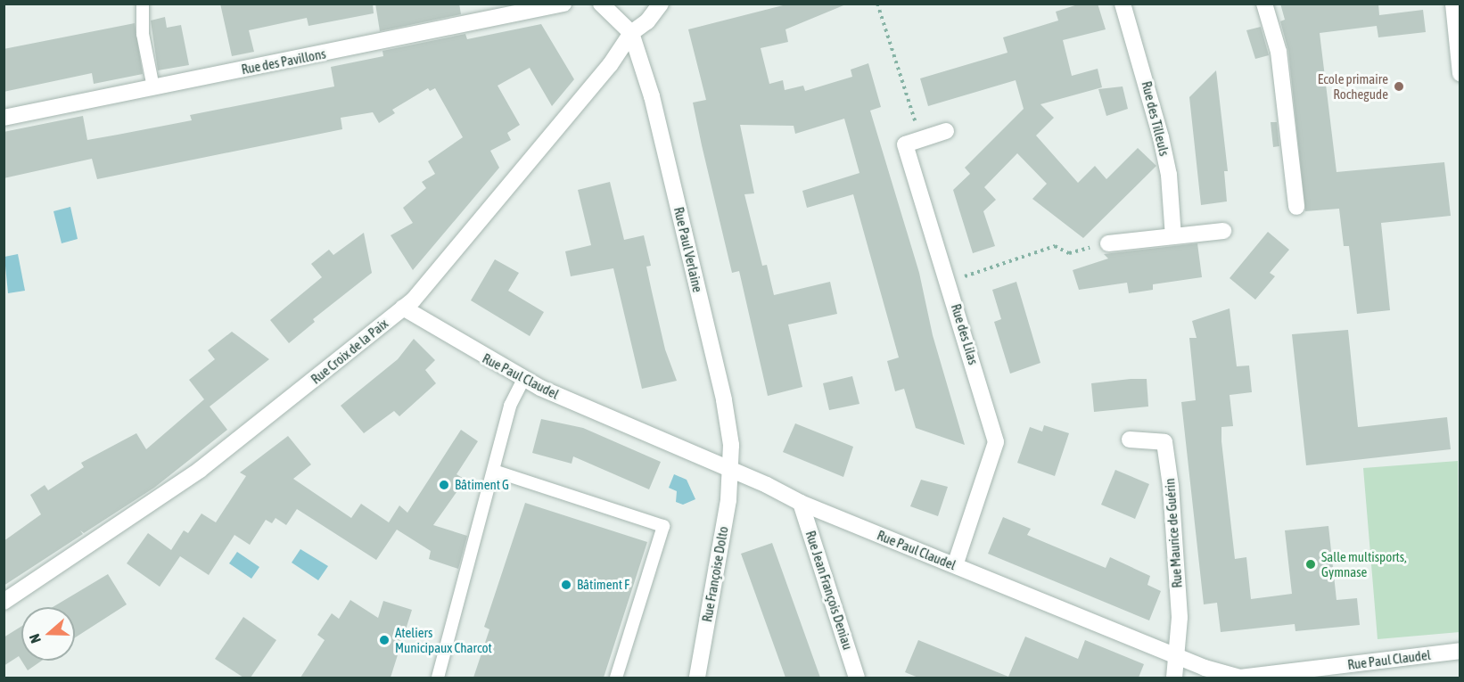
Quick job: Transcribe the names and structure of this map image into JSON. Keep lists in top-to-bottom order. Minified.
{"streets":{"street":["Rue des Pavillons","Rue des Tilleuls","Rue Paul Verlaine","Rue des Lilas","Rue Croix de la Paix","Rue Paul Claudel","Rue Maurice de Guérin","Rue Françoise Dolto","Rue Jean François Deniau"]},"crossings":[["Rue Paul Verlaine","Rue Croix de la Paix"],["Rue Paul Verlaine","Rue Paul Claudel"],["Rue Paul Verlaine","Rue Françoise Dolto"],["Rue des Lilas","Rue Paul Claudel"],["Rue Croix de la Paix","Rue Paul Claudel"],["Rue Paul Claudel","Rue Maurice de Guérin"],["Rue Paul Claudel","Rue Françoise Dolto"],["Rue Paul Claudel","Rue Jean François Deniau"]],"places":["Ecole primaire Rochegude","Bâtiment G","Salle multisports, Gymnase","Bâtiment F","Ateliers Municipaux Charcot"],"north":"left"}
